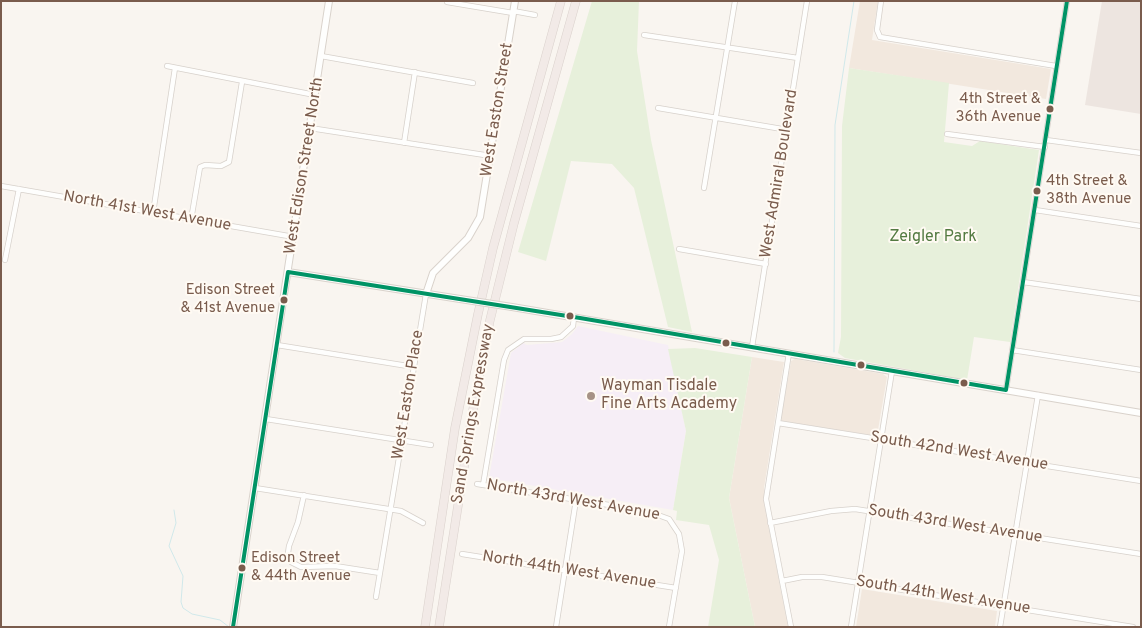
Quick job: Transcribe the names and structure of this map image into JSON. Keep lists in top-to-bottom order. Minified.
{"streets":{"highway":["Sand Springs Expressway"],"street":["West Easton Street","West Edison Street North","West Admiral Boulevard","North 41st West Avenue","West Easton Place","South 42nd West Avenue","North 43rd West Avenue","South 43rd West Avenue","North 44th West Avenue","South 44th West Avenue"]},"crossings":[["West Easton Street","West Easton Place"],["West Edison Street North","North 41st West Avenue"],["North 43rd West Avenue","North 44th West Avenue"]],"parks":["Zeigler Park"],"places":["4th Street & 36th Avenue","4th Street & 38th Avenue","Edison Street & 41st Avenue","Wayman Tisdale Fine Arts Academy","Edison Street & 44th Avenue"]}
